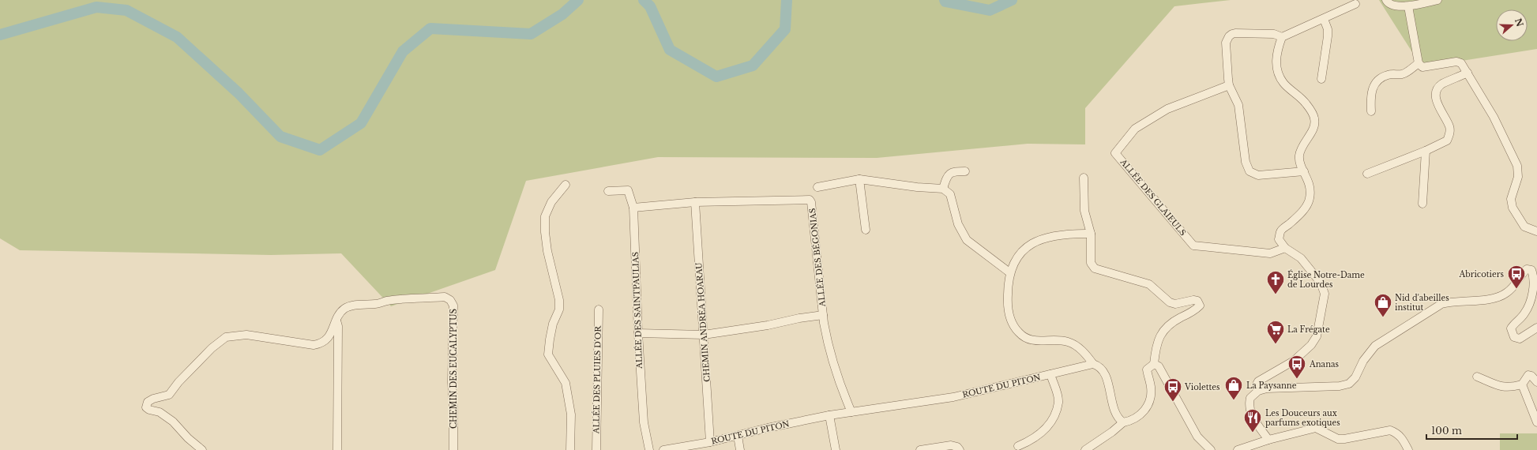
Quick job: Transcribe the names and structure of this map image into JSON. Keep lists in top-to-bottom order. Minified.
{"streets":{"street":["ALLÉE DES GLAIEULS","ALLÉE DES BÉGONIAS","ALLÉE DES SAINTPAULIAS","CHEMIN ANDRÉA HOARAU","CHEMIN DES EUCALYPTUS","ALLÉE DES PLUIES D'OR","ROUTE DU PITON"]},"crossings":[["ALLÉE DES BÉGONIAS","ALLÉE DES SAINTPAULIAS"],["ALLÉE DES BÉGONIAS","CHEMIN ANDRÉA HOARAU"],["ALLÉE DES BÉGONIAS","ROUTE DU PITON"],["CHEMIN ANDRÉA HOARAU","ROUTE DU PITON"]],"places":{"bus stop":["Abricotiers","Ananas","Violettes"],"church":["Église Notre-Dame de Lourdes"],"shop":["Nid d'abeilles institut","La Paysanne"],"supermarket":["La Frégate"],"restaurant":["Les Douceurs aux parfums exotiques"]},"scale_bar":"100 m","north":"right"}
